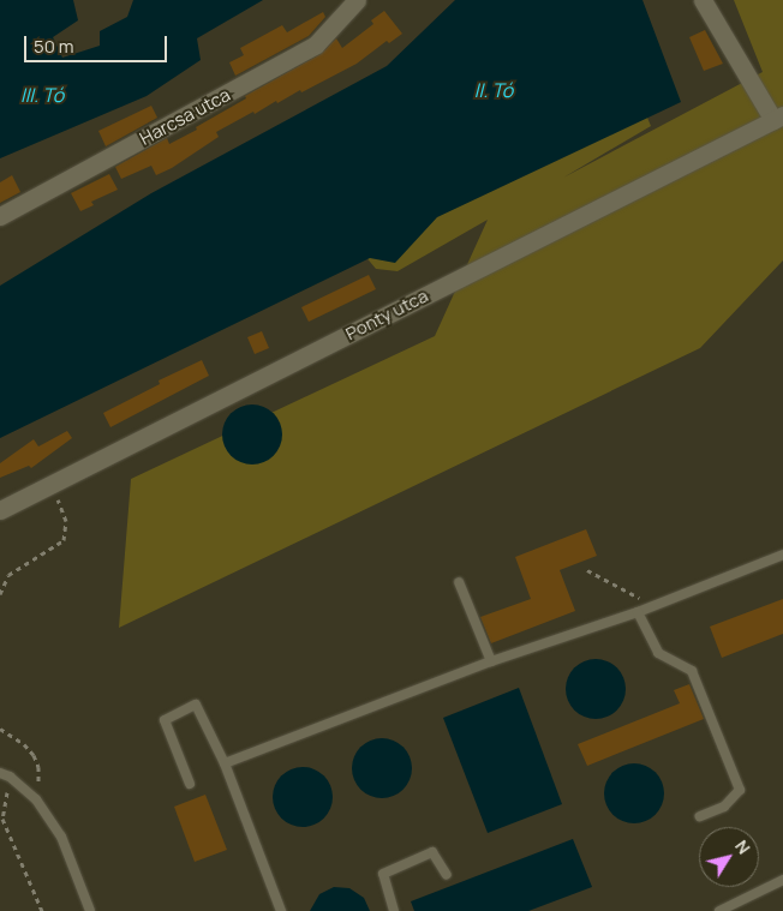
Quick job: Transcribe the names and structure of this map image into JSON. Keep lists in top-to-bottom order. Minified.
{"streets":{"street":["Harcsa utca","Ponty utca"]},"water":["II. Tó","III. Tó"],"scale_bar":"50 m","north":"top right"}
